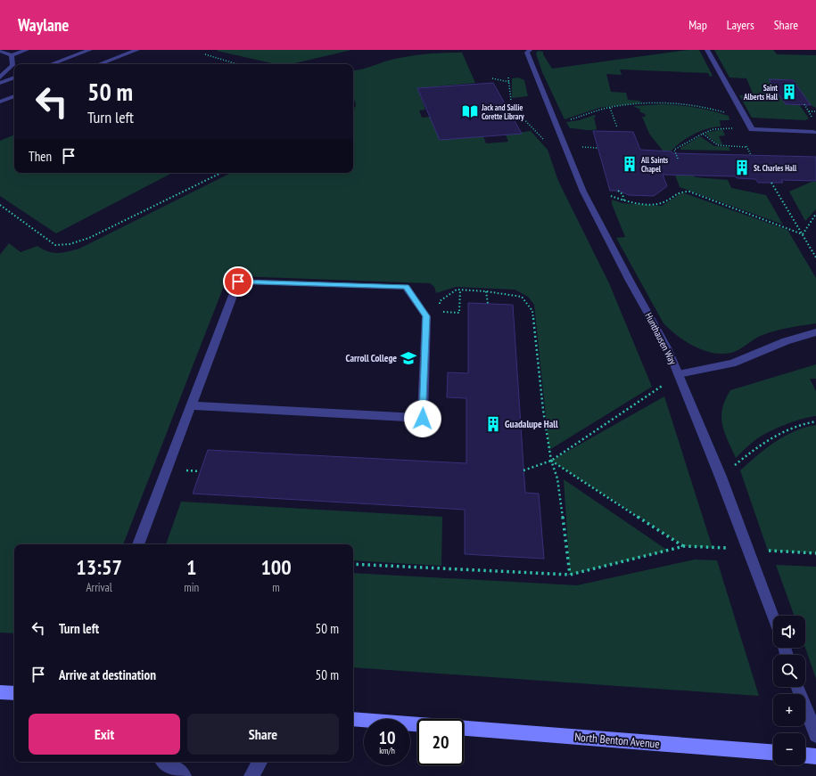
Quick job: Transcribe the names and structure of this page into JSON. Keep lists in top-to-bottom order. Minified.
{"streets":{"main road":["North Benton Avenue"],"street":["Hunthausen Way"]},"places":{"building":["Saint Alberts Hall","All Saints Chapel","St. Charles Hall","Guadalupe Hall"],"library":["Jack and Sallie Corette Library"],"school or university":["Carroll College"]},"page":{"header":"Waylane","nav":["Map","Layers","Share"],"turn":["50 m","Turn left"],"then":"Then","eta":["13:57","Arrival","1","min","100","m"],"list":[{"name":"Turn left","value":"50 m"},{"name":"Arrive at destination","value":"50 m"}],"map_buttons":["+","−"],"buttons":["Exit","Share"],"speed":"10 km/h","limit":"20"}}
